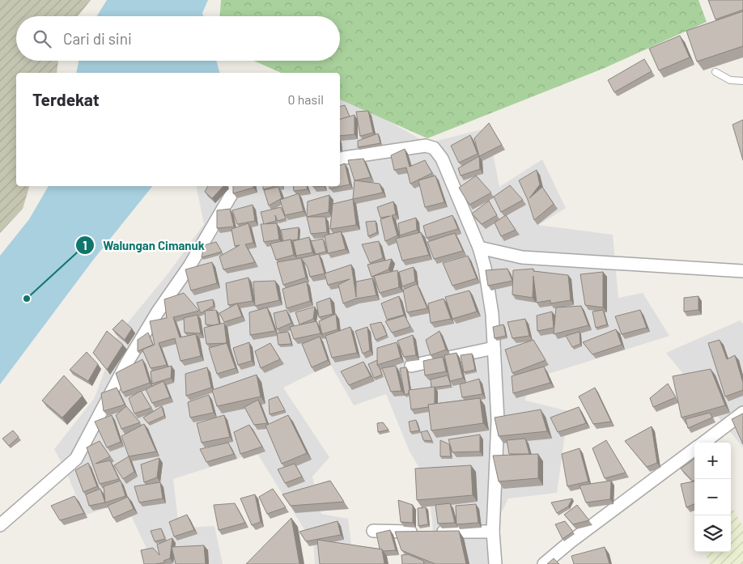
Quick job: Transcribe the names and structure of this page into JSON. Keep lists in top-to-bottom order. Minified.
{"places":["Walungan Cimanuk"],"page":{"search":"Cari di sini","heading":["Terdekat","0 hasil"],"map_buttons":["+","−"]}}
